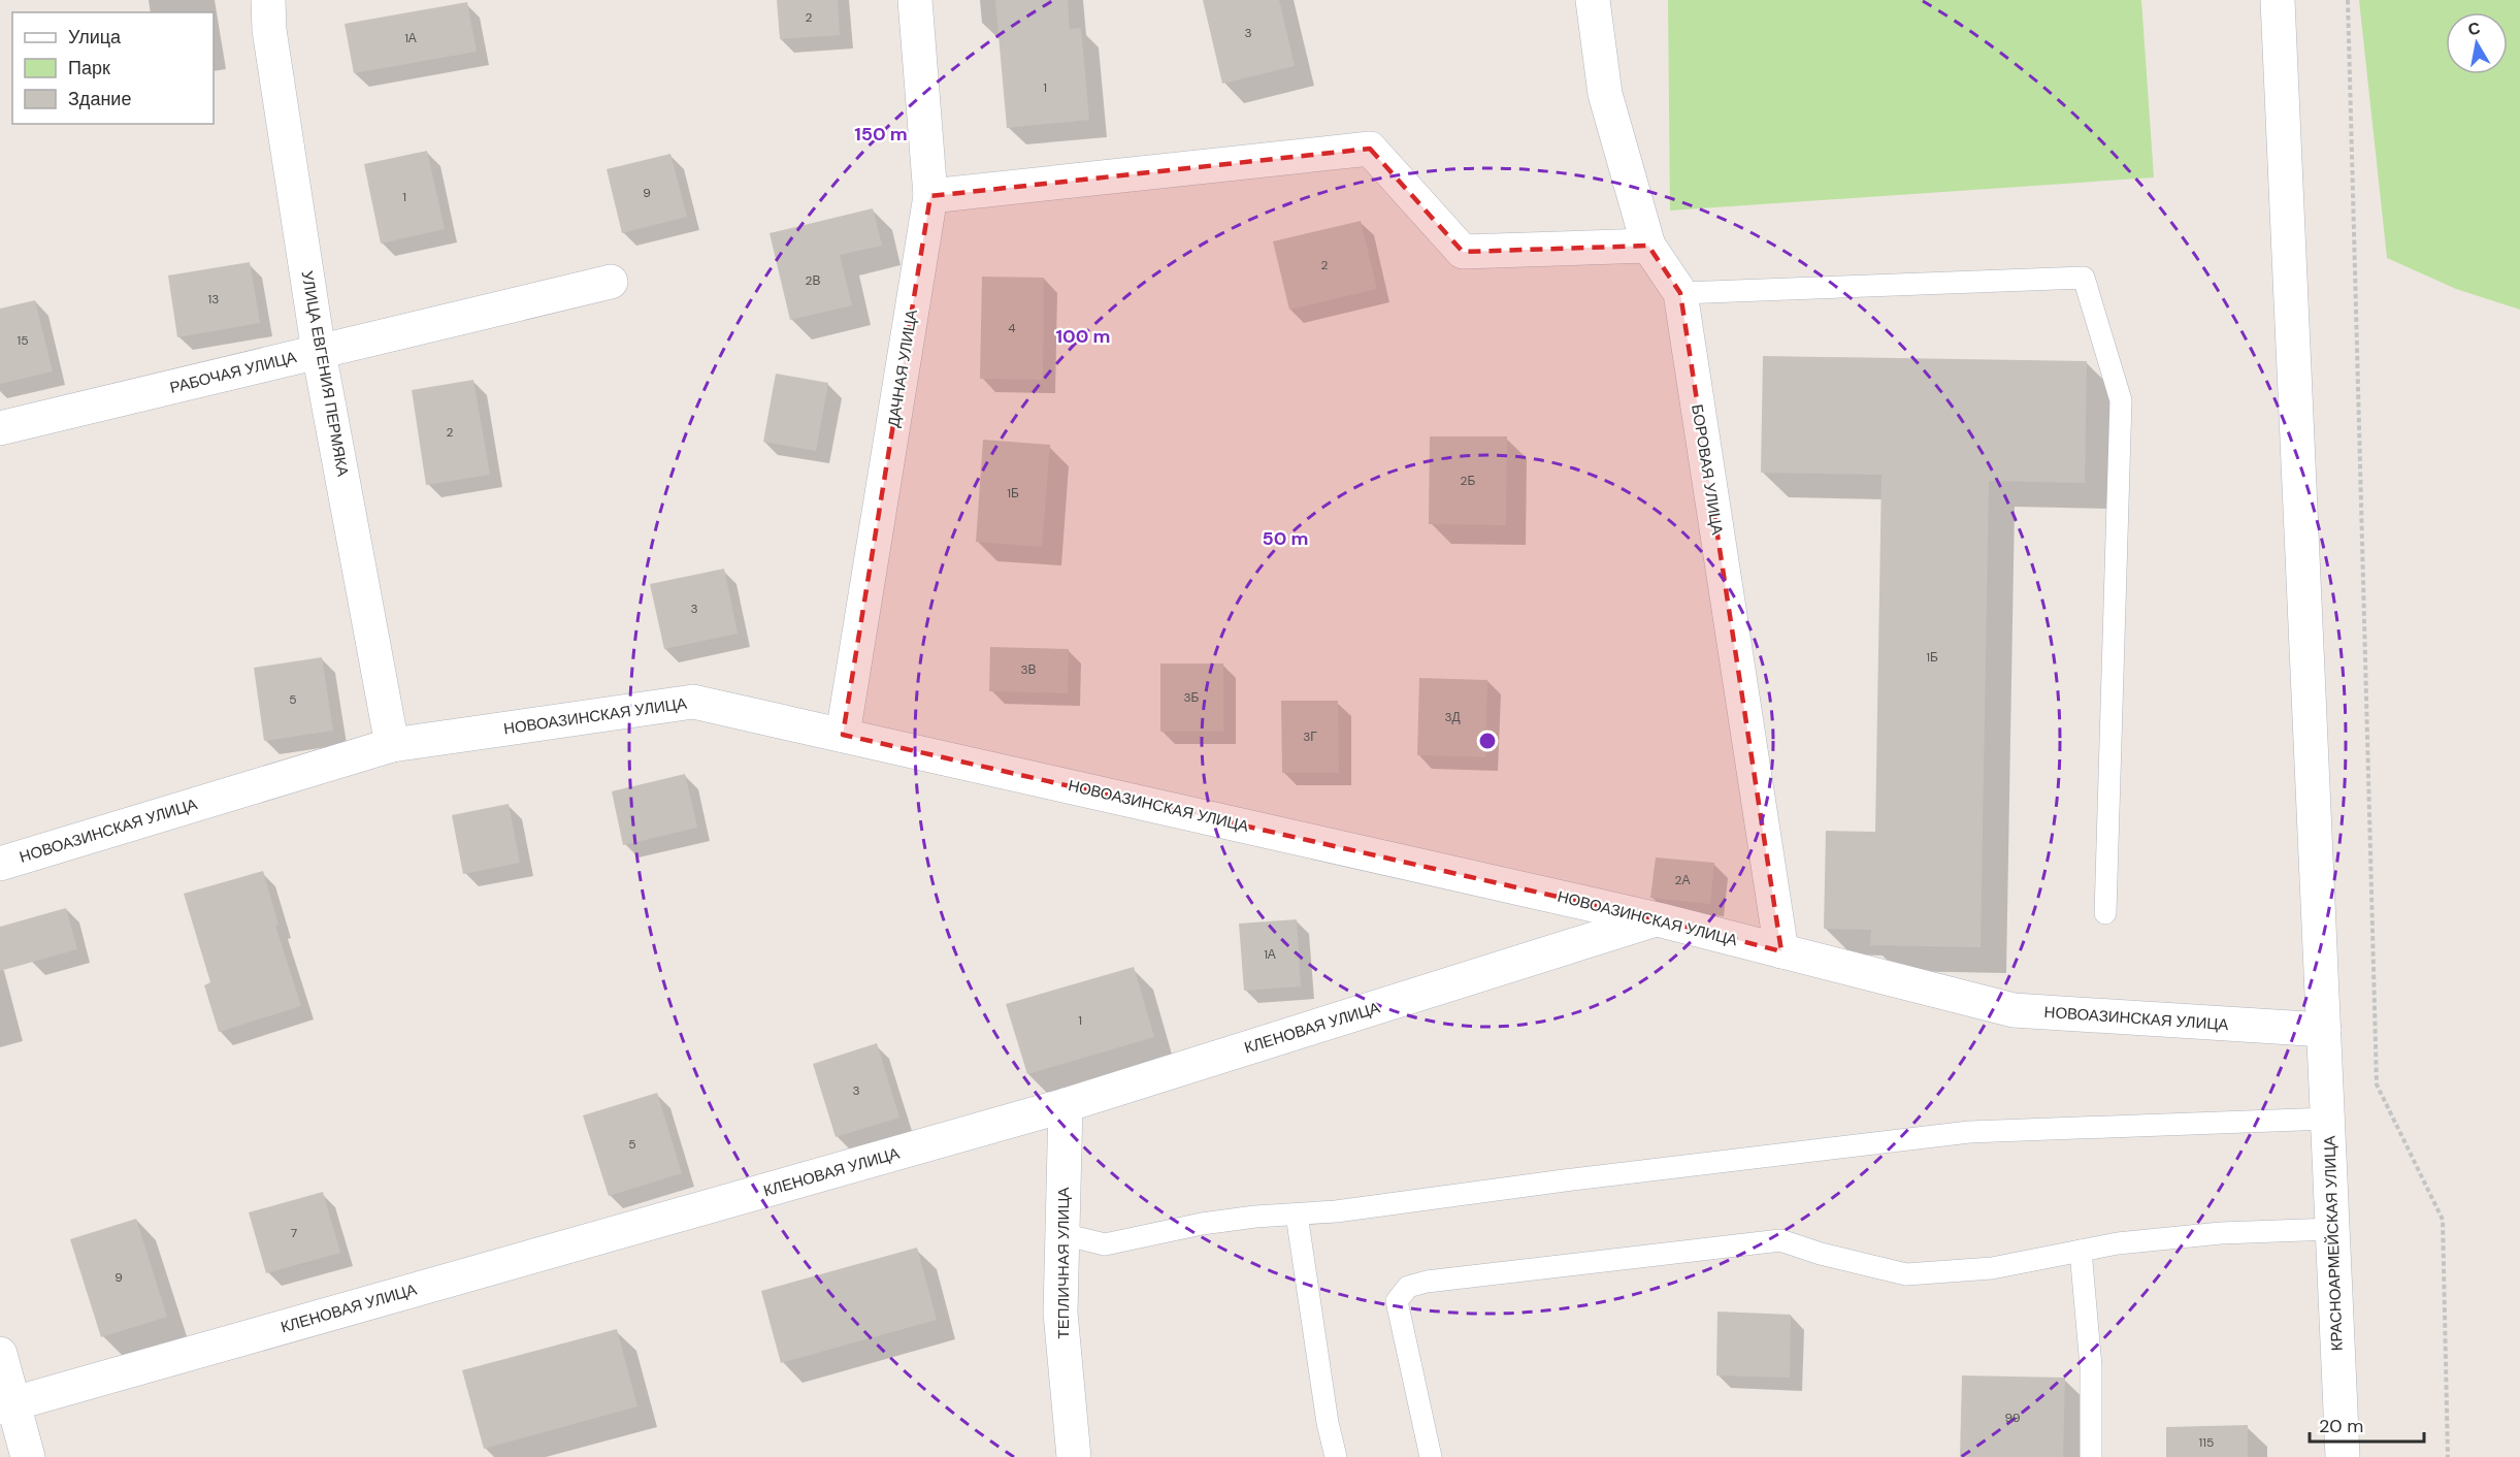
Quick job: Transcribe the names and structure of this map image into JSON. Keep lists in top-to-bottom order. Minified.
{"streets":{"street":["ДАЧНАЯ УЛИЦА","РАБОЧАЯ УЛИЦА","УЛИЦА ЕВГЕНИЯ ПЕРМЯКА","БОРОВАЯ УЛИЦА","НОВОАЗИНСКАЯ УЛИЦА","КЛЕНОВАЯ УЛИЦА","КРАСНОАРМЕЙСКАЯ УЛИЦА","ТЕПЛИЧНАЯ УЛИЦА"]},"crossings":[["ДАЧНАЯ УЛИЦА","НОВОАЗИНСКАЯ УЛИЦА"],["РАБОЧАЯ УЛИЦА","УЛИЦА ЕВГЕНИЯ ПЕРМЯКА"],["УЛИЦА ЕВГЕНИЯ ПЕРМЯКА","НОВОАЗИНСКАЯ УЛИЦА"],["БОРОВАЯ УЛИЦА","НОВОАЗИНСКАЯ УЛИЦА"],["НОВОАЗИНСКАЯ УЛИЦА","КЛЕНОВАЯ УЛИЦА"],["НОВОАЗИНСКАЯ УЛИЦА","КРАСНОАРМЕЙСКАЯ УЛИЦА"],["КЛЕНОВАЯ УЛИЦА","ТЕПЛИЧНАЯ УЛИЦА"]],"house_numbers":["2","3","1А","1","9","1","2","2В","13","4","15","2","2Б","1Б","3","1Б","3В","3Б","5","3Д","3Г","2А","1А","1","3","5","7","9","99","115"],"legend":["Улица","Парк","Здание"],"scale_bar":"20 m","north":"top","rings":["150 m","100 m","50 m"]}
